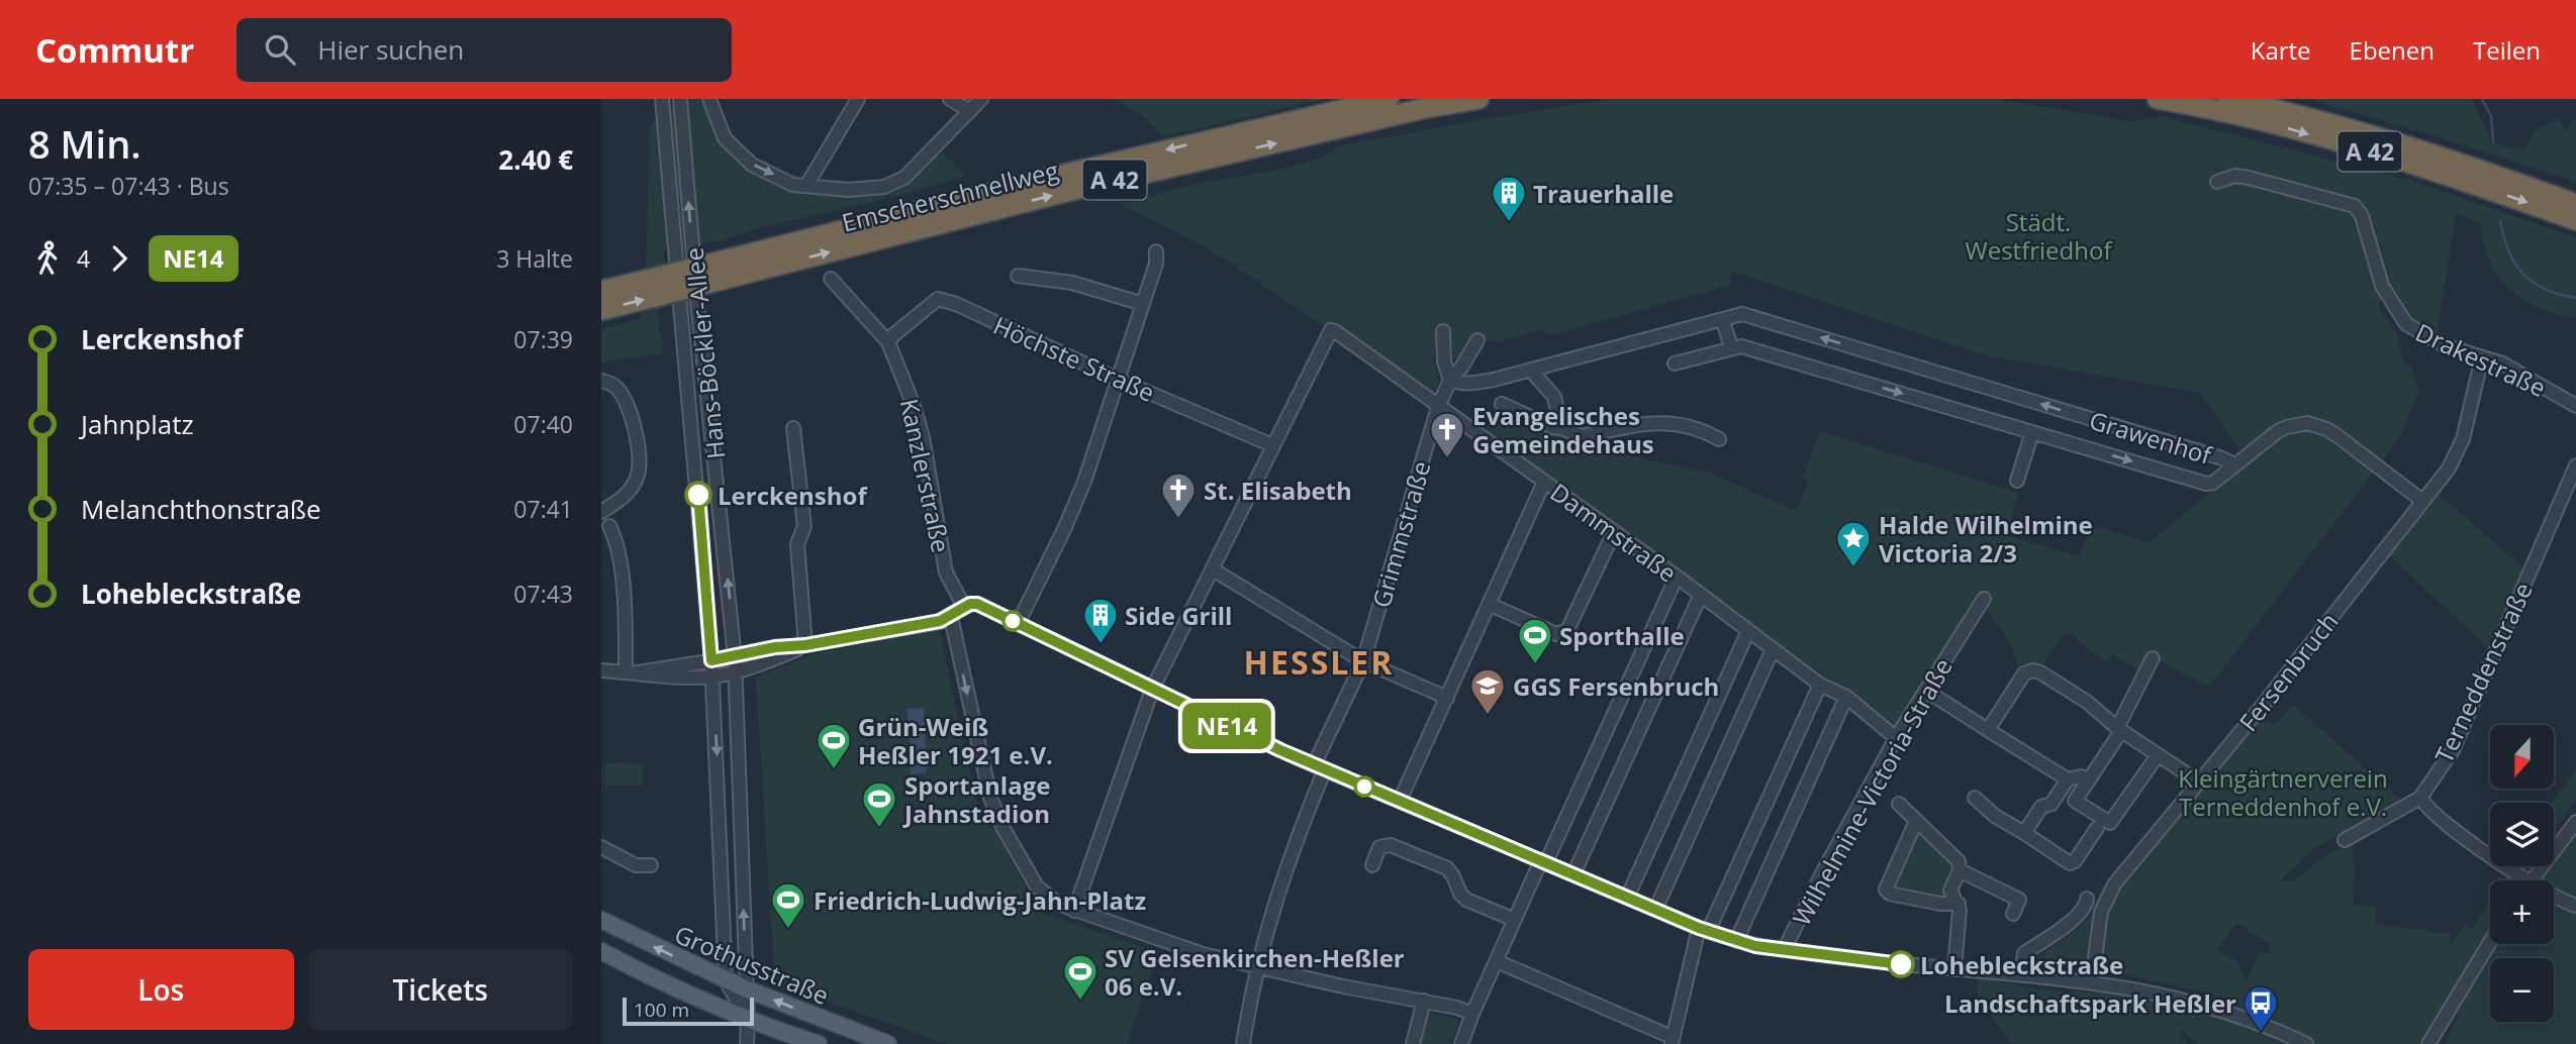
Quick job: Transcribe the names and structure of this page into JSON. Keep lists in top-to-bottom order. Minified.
{"streets":{"highway":["A 42","Emscherschnellweg"],"main road":["Grothusstraße"],"street":["Hans-Böckler-Allee","Höchste Straße","Drakestraße","Grawenhof","Kanzlerstraße","Dammstraße","Grimmstraße","Fersenbruch","Terneddenstraße","Wilhelmine-Victoria-Straße"]},"crossings":[["Hans-Böckler-Allee","Grothusstraße"],["Höchste Straße","Kanzlerstraße"],["Höchste Straße","Dammstraße"],["Drakestraße","Fersenbruch"],["Grawenhof","Grimmstraße"],["Dammstraße","Grimmstraße"],["Dammstraße","Wilhelmine-Victoria-Straße"]],"districts":["HESSLER"],"parks":["Städt. Westfriedhof","Kleingärtnerverein Terneddenhof e.V."],"places":{"building":["Trauerhalle","Side Grill"],"church":["Evangelisches Gemeindehaus","St. Elisabeth"],"other":["Lerckenshof","Lohebleckstraße"],"place":["Halde Wilhelmine Victoria 2/3"],"sports":["Sporthalle","Grün-Weiß Heßler 1921 e.V.","Sportanlage Jahnstadion","Friedrich-Ludwig-Jahn-Platz","SV Gelsenkirchen-Heßler 06 e.V."],"school or university":["GGS Fersenbruch"],"bus stop":["Landschaftspark Heßler"]},"lines":["bus line NE14"],"scale_bar":"100 m","north":"bottom","page":{"header":"Commutr","search":"Hier suchen","nav":["Karte","Ebenen","Teilen"],"heading":["8 Min.","07:35 – 07:43 · Bus","2.40 €"],"on_map":"NE14","legs":["4","NE14","3 Halte"],"list":[{"name":"Lerckenshof","value":"07:39"},{"name":"Jahnplatz","value":"07:40"},{"name":"Melanchthonstraße","value":"07:41"},{"name":"Lohebleckstraße","value":"07:43"}],"map_buttons":["+","−"],"buttons":["Los","Tickets"],"scale":"100 m"}}
